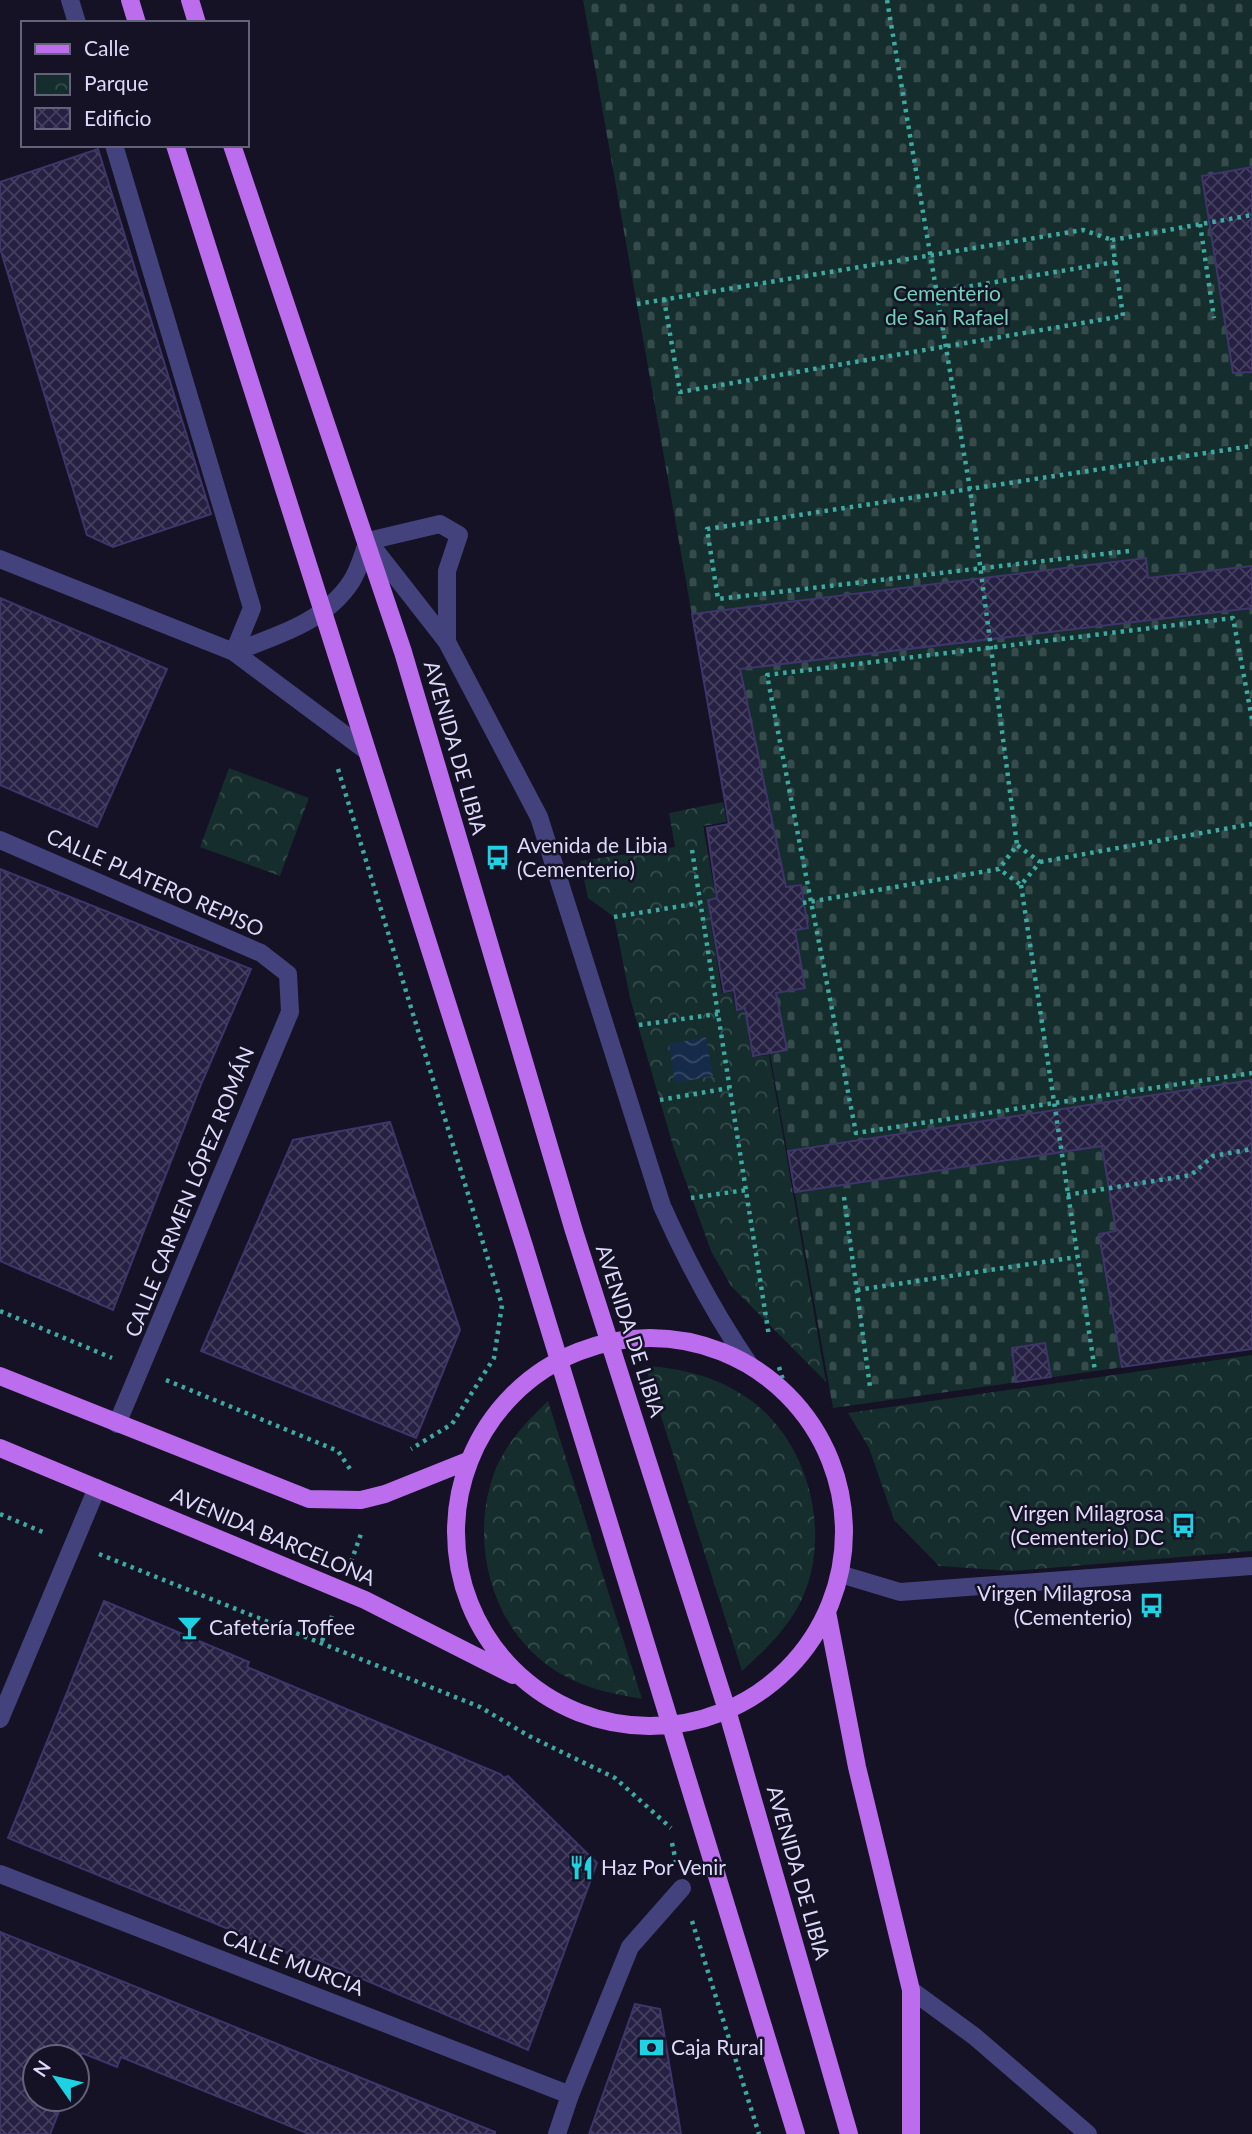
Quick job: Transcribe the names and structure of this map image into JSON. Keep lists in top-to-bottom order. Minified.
{"streets":{"main road":["AVENIDA DE LIBIA","AVENIDA BARCELONA"],"street":["CALLE PLATERO REPISO","CALLE CARMEN LÓPEZ ROMÁN","CALLE MURCIA"]},"crossings":[["CALLE PLATERO REPISO","CALLE CARMEN LÓPEZ ROMÁN"]],"parks":["Cementerio de San Rafael"],"places":{"bus stop":["Avenida de Libia (Cementerio)","Virgen Milagrosa (Cementerio) DC","Virgen Milagrosa (Cementerio)"],"bar":["Cafetería Toffee"],"restaurant":["Haz Por Venir"],"bank":["Caja Rural"]},"legend":["Calle","Parque","Edificio"],"north":"top left"}
